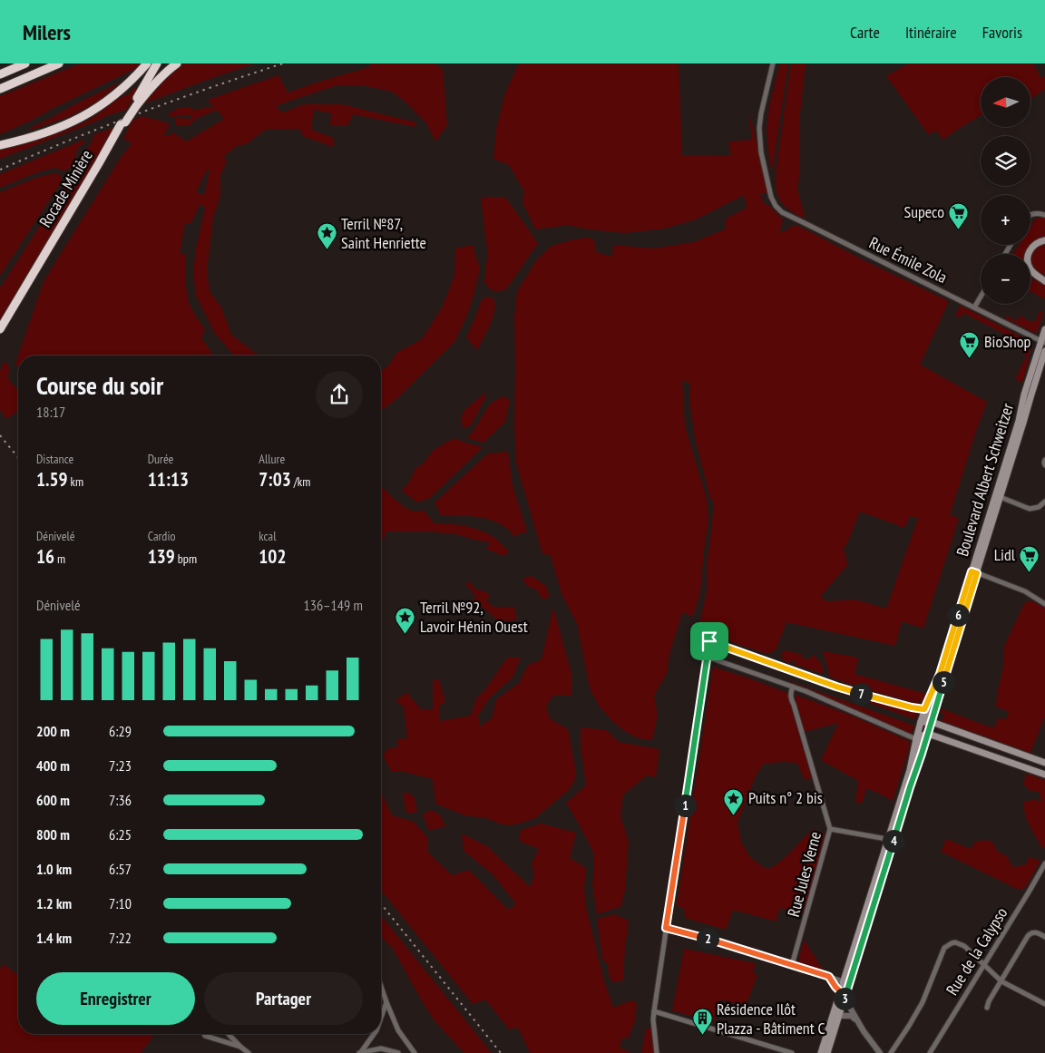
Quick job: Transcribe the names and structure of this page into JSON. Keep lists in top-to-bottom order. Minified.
{"streets":{"highway":["Rocade Minière"],"main road":["Boulevard Albert Schweitzer"],"street":["Rue Émile Zola","Rue Jules Verne","Rue de la Calypso"]},"crossings":[["Rue Émile Zola","Boulevard Albert Schweitzer"]],"places":{"supermarket":["Supeco","BioShop","Lidl"],"place":["Terril №87, Saint Henriette","Terril №92, Lavoir Hénin Ouest","Puits n° 2 bis"],"building":["Résidence Ilôt Plazza - Bâtiment C"]},"north":"left","page":{"header":"Milers","nav":["Carte","Itinéraire","Favoris"],"map_buttons":["+","−"],"heading":["Course du soir","18:17"],"stats":[["Distance","1.59 km"],["Durée","11:13"],["Allure","7:03 /km"],["Dénivelé","16 m"],["Cardio","139 bpm"],["kcal","102"]],"chart":["Dénivelé","136–149 m"],"pins":["6","5","7","1","4","2","3"],"list":[{"name":"200 m","note":"6:29"},{"name":"400 m","note":"7:23"},{"name":"600 m","note":"7:36"},{"name":"800 m","note":"6:25"},{"name":"1.0 km","note":"6:57"},{"name":"1.2 km","note":"7:10"},{"name":"1.4 km","note":"7:22"}],"buttons":["Enregistrer","Partager"]}}
